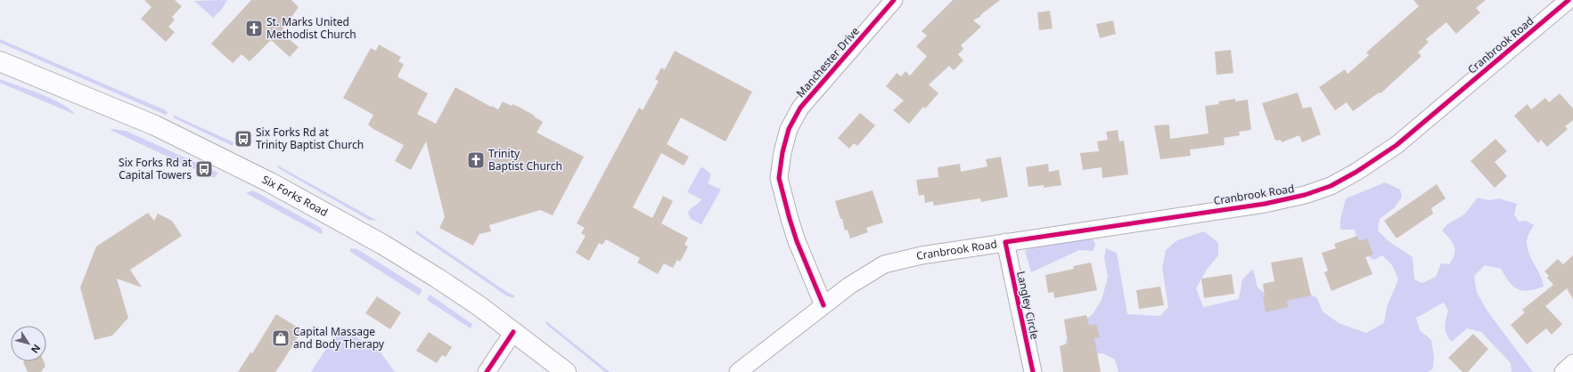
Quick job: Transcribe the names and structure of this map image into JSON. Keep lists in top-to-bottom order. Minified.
{"streets":{"main road":["Six Forks Road"],"street":["Cranbrook Road","Manchester Drive","Langley Circle"]},"crossings":[["Cranbrook Road","Manchester Drive"],["Cranbrook Road","Langley Circle"]],"places":{"church":["St. Marks United Methodist Church","Trinity Baptist Church"],"bus stop":["Six Forks Rd at Trinity Baptist Church","Six Forks Rd at Capital Towers"],"shop":["Capital Massage and Body Therapy"]},"north":"bottom right"}
